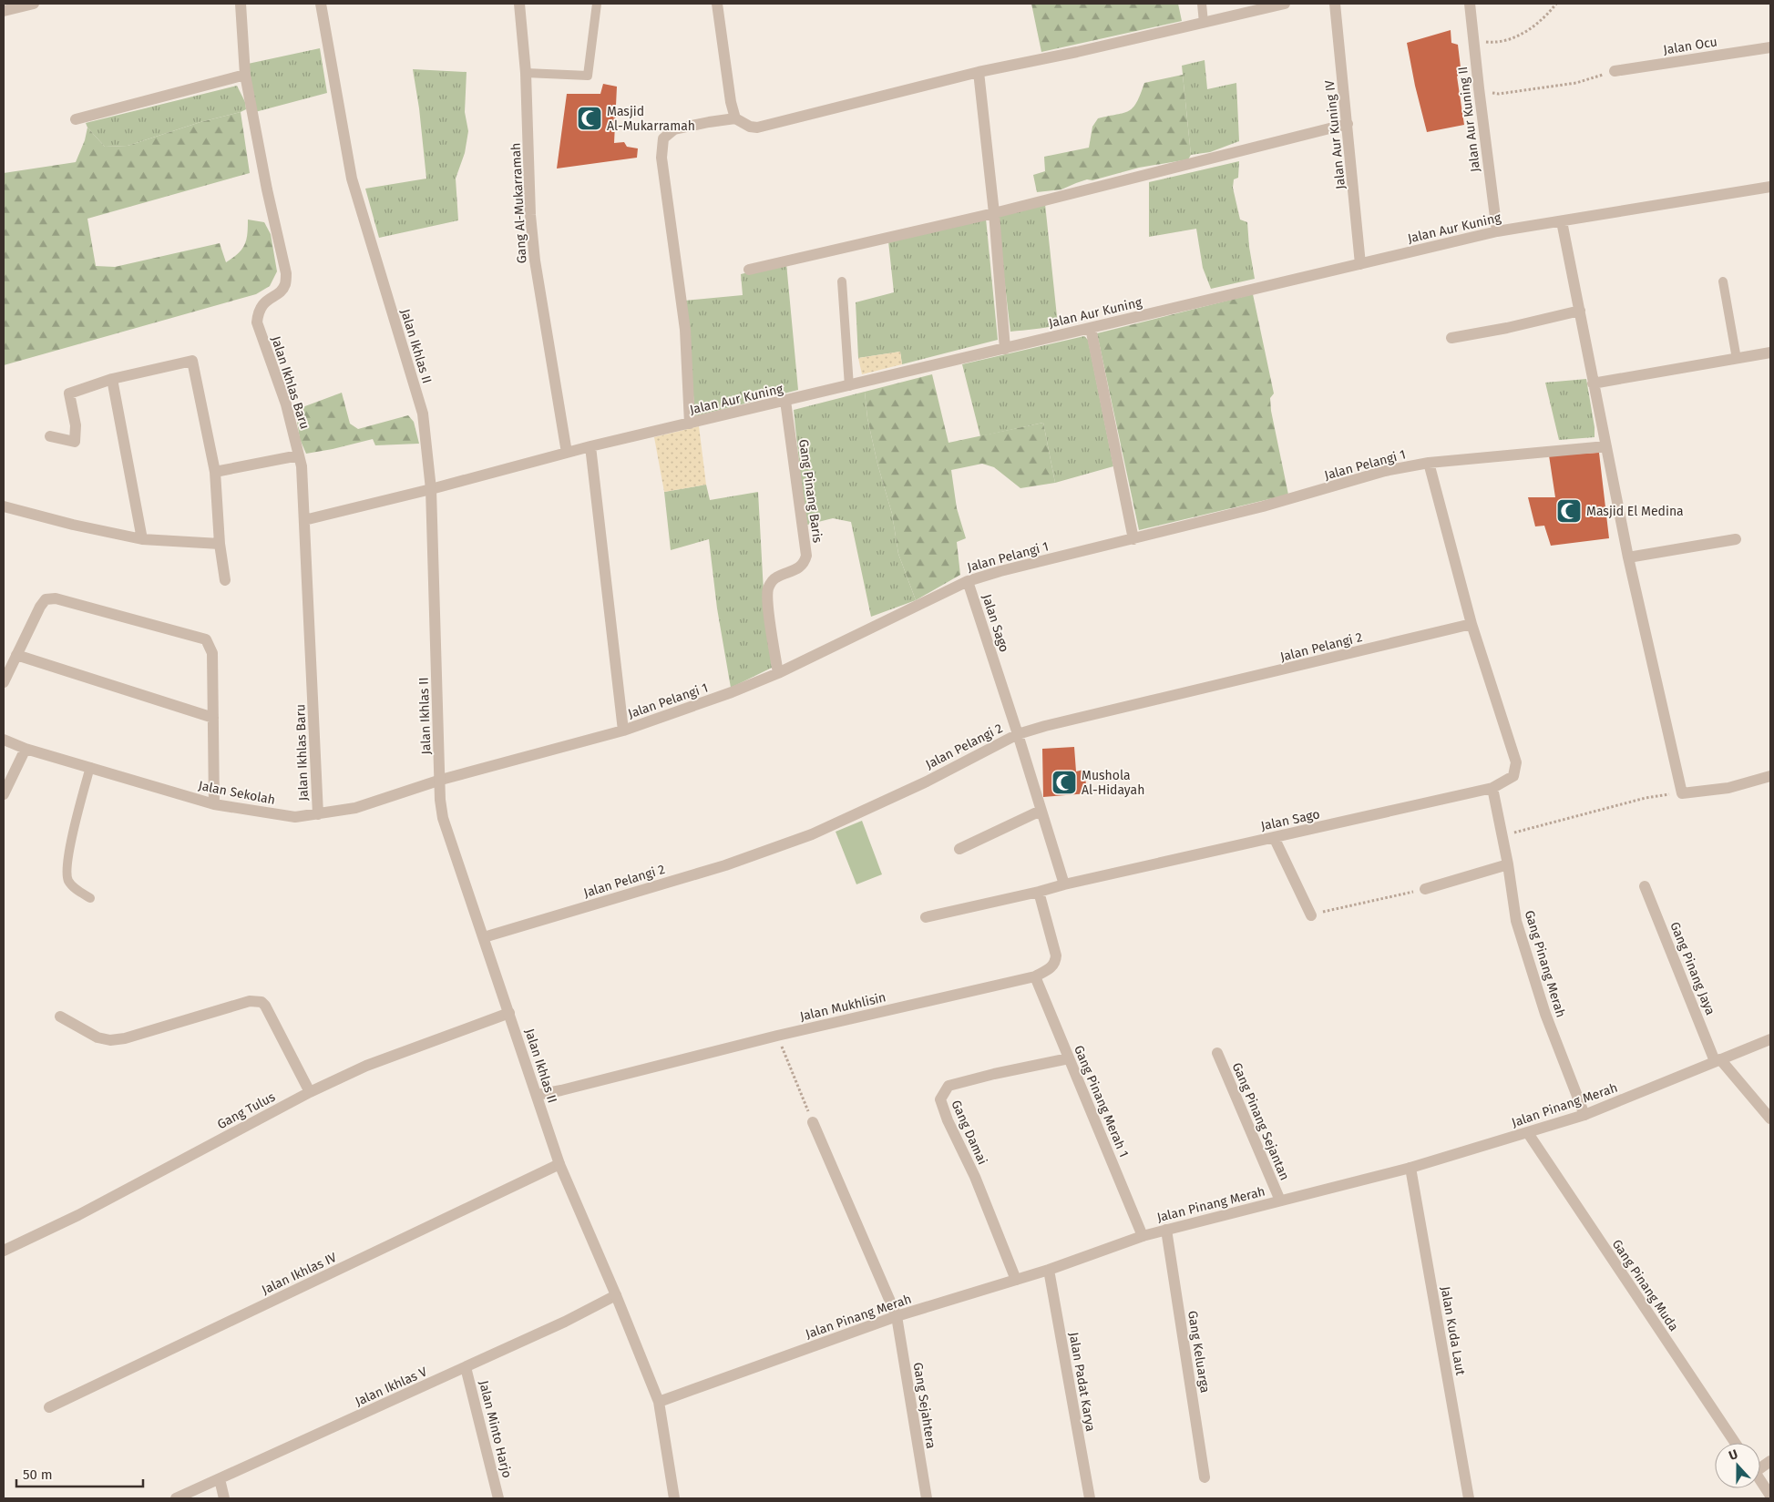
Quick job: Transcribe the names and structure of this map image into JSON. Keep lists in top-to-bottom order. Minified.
{"streets":{"street":["Jalan Ocu","Jalan Aur Kuning II","Jalan Aur Kuning IV","Gang Al-Mukarramah","Jalan Aur Kuning","Jalan Ikhlas II","Jalan Ikhlas Baru","Jalan Pelangi 1","Gang Pinang Baris","Jalan Sago","Jalan Pelangi 2","Jalan Sekolah","Gang Pinang Merah","Gang Pinang Jaya","Jalan Mukhlisin","Gang Pinang Merah 1","Jalan Pinang Merah","Gang Tulus","Gang Pinang Sejantan","Gang Damai","Jalan Ikhlas IV","Gang Pinang Muda","Jalan Kuda Laut","Gang Keluarga","Jalan Padat Karya","Jalan Ikhlas V","Gang Sejahtera","Jalan Minto Harjo"]},"crossings":[["Jalan Aur Kuning II","Jalan Aur Kuning"],["Jalan Aur Kuning IV","Jalan Aur Kuning"],["Gang Al-Mukarramah","Jalan Aur Kuning"],["Jalan Aur Kuning","Jalan Ikhlas II"],["Jalan Aur Kuning","Jalan Ikhlas Baru"],["Jalan Aur Kuning","Gang Pinang Baris"],["Jalan Ikhlas II","Jalan Pelangi 1"],["Jalan Ikhlas II","Jalan Pelangi 2"],["Jalan Ikhlas II","Jalan Sekolah"],["Jalan Ikhlas II","Jalan Mukhlisin"],["Jalan Ikhlas II","Jalan Pinang Merah"],["Jalan Ikhlas II","Gang Tulus"],["Jalan Ikhlas II","Jalan Ikhlas IV"],["Jalan Ikhlas II","Jalan Ikhlas V"],["Jalan Ikhlas Baru","Jalan Sekolah"],["Jalan Pelangi 1","Gang Pinang Baris"],["Jalan Pelangi 1","Jalan Sago"],["Jalan Pelangi 1","Jalan Sekolah"],["Jalan Sago","Jalan Pelangi 2"],["Jalan Sago","Gang Pinang Merah"],["Gang Pinang Merah","Jalan Pinang Merah"],["Gang Pinang Jaya","Jalan Pinang Merah"],["Jalan Mukhlisin","Gang Pinang Merah 1"],["Gang Pinang Merah 1","Jalan Pinang Merah"],["Gang Pinang Merah 1","Gang Damai"],["Jalan Pinang Merah","Gang Pinang Sejantan"],["Jalan Pinang Merah","Gang Damai"],["Jalan Pinang Merah","Gang Pinang Muda"],["Jalan Pinang Merah","Jalan Kuda Laut"],["Jalan Pinang Merah","Gang Keluarga"],["Jalan Pinang Merah","Jalan Padat Karya"],["Jalan Pinang Merah","Gang Sejahtera"],["Jalan Ikhlas V","Jalan Minto Harjo"]],"places":{"mosque":["Masjid Al-Mukarramah","Masjid El Medina","Mushola Al-Hidayah"]},"scale_bar":"50 m","north":"top"}
